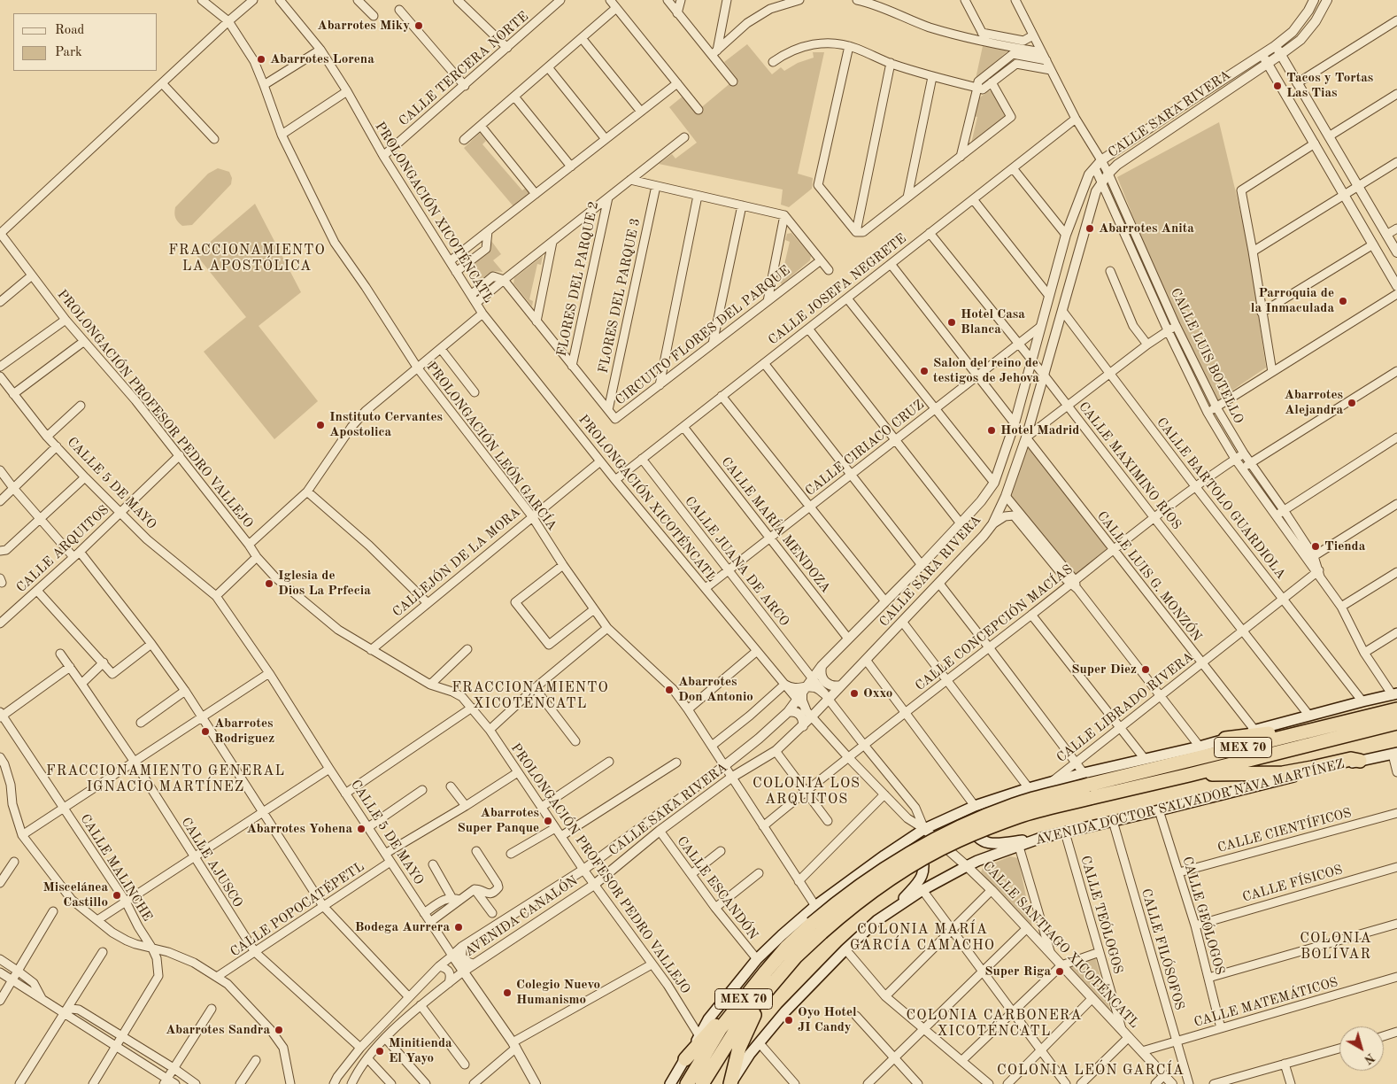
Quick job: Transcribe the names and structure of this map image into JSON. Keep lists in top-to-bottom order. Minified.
{"streets":{"highway":["MEX 70","AVENIDA DOCTOR SALVADOR NAVA MARTÍNEZ"],"street":["CALLE TERCERA NORTE","CALLE SARA RIVERA","PROLONGACIÓN XICOTÉNCATL","FLORES DEL PARQUE 2","CALLE JOSEFA NEGRETE","FLORES DEL PARQUE 3","CIRCUITO FLORES DEL PARQUE","CALLE LUIS BOTELLO","PROLONGACIÓN PROFESOR PEDRO VALLEJO","PROLONGACIÓN LEÓN GARCÍA","CALLE CIRIACO CRUZ","CALLE MAXIMINO RÍOS","CALLE 5 DE MAYO","CALLE BARTOLO GUARDIOLA","CALLE MARÍA MENDOZA","CALLE ARQUITOS","CALLE JUANA DE ARCO","CALLEJÓN DE LA MORA","CALLE LUIS G. MONZÓN","CALLE CONCEPCIÓN MACÍAS","CALLE LIBRADO RIVERA","CALLE CIENTÍFICOS","CALLE AJUSCO","CALLE MALINCHE","CALLE FÍSICOS","CALLE ESCANDÓN","CALLE POPOCATÉPETL","CALLE TEÓLOGOS","CALLE GEÓLOGOS","AVENIDA CANALÓN","CALLE SANTIAGO XICOTÉNCATL","CALLE FILÓSOFOS","CALLE MATEMÁTICOS"]},"crossings":[["CALLE TERCERA NORTE","PROLONGACIÓN XICOTÉNCATL"],["CALLE SARA RIVERA","PROLONGACIÓN XICOTÉNCATL"],["CALLE SARA RIVERA","CALLE LUIS BOTELLO"],["CALLE SARA RIVERA","PROLONGACIÓN PROFESOR PEDRO VALLEJO"],["CALLE SARA RIVERA","PROLONGACIÓN LEÓN GARCÍA"],["CALLE SARA RIVERA","CALLE CIRIACO CRUZ"],["CALLE SARA RIVERA","CALLE MAXIMINO RÍOS"],["CALLE SARA RIVERA","CALLE BARTOLO GUARDIOLA"],["CALLE SARA RIVERA","CALLE MARÍA MENDOZA"],["CALLE SARA RIVERA","CALLE JUANA DE ARCO"],["CALLE SARA RIVERA","CALLE LUIS G. MONZÓN"],["CALLE SARA RIVERA","CALLE ESCANDÓN"],["CALLE SARA RIVERA","AVENIDA CANALÓN"],["PROLONGACIÓN XICOTÉNCATL","CALLE JOSEFA NEGRETE"],["PROLONGACIÓN XICOTÉNCATL","CALLE CIRIACO CRUZ"],["PROLONGACIÓN XICOTÉNCATL","CALLEJÓN DE LA MORA"],["FLORES DEL PARQUE 2","CIRCUITO FLORES DEL PARQUE"],["CALLE JOSEFA NEGRETE","CALLE LUIS BOTELLO"],["CALLE JOSEFA NEGRETE","CALLE MAXIMINO RÍOS"],["CALLE JOSEFA NEGRETE","CALLE MARÍA MENDOZA"],["CALLE JOSEFA NEGRETE","CALLE JUANA DE ARCO"],["FLORES DEL PARQUE 3","CIRCUITO FLORES DEL PARQUE"],["CALLE LUIS BOTELLO","CALLE CONCEPCIÓN MACÍAS"],["CALLE LUIS BOTELLO","CALLE LIBRADO RIVERA"],["CALLE LUIS BOTELLO","AVENIDA DOCTOR SALVADOR NAVA MARTÍNEZ"],["PROLONGACIÓN PROFESOR PEDRO VALLEJO","CALLE ARQUITOS"],["PROLONGACIÓN PROFESOR PEDRO VALLEJO","CALLEJÓN DE LA MORA"],["PROLONGACIÓN PROFESOR PEDRO VALLEJO","AVENIDA DOCTOR SALVADOR NAVA MARTÍNEZ"],["PROLONGACIÓN PROFESOR PEDRO VALLEJO","AVENIDA CANALÓN"],["PROLONGACIÓN LEÓN GARCÍA","CALLEJÓN DE LA MORA"],["PROLONGACIÓN LEÓN GARCÍA","CALLE CONCEPCIÓN MACÍAS"],["PROLONGACIÓN LEÓN GARCÍA","AVENIDA DOCTOR SALVADOR NAVA MARTÍNEZ"],["CALLE CIRIACO CRUZ","CALLE MAXIMINO RÍOS"],["CALLE CIRIACO CRUZ","CALLE MARÍA MENDOZA"],["CALLE CIRIACO CRUZ","CALLE JUANA DE ARCO"],["CALLE MAXIMINO RÍOS","CALLE CONCEPCIÓN MACÍAS"],["CALLE MAXIMINO RÍOS","CALLE LIBRADO RIVERA"],["CALLE MAXIMINO RÍOS","AVENIDA DOCTOR SALVADOR NAVA MARTÍNEZ"],["CALLE 5 DE MAYO","CALLE ARQUITOS"],["CALLE 5 DE MAYO","CALLE POPOCATÉPETL"],["CALLE 5 DE MAYO","AVENIDA CANALÓN"],["CALLE BARTOLO GUARDIOLA","CALLE CONCEPCIÓN MACÍAS"],["CALLE BARTOLO GUARDIOLA","CALLE LIBRADO RIVERA"],["CALLE BARTOLO GUARDIOLA","AVENIDA DOCTOR SALVADOR NAVA MARTÍNEZ"],["CALLE LUIS G. MONZÓN","CALLE CONCEPCIÓN MACÍAS"],["CALLE LUIS G. MONZÓN","CALLE LIBRADO RIVERA"],["CALLE LUIS G. MONZÓN","AVENIDA DOCTOR SALVADOR NAVA MARTÍNEZ"],["CALLE LIBRADO RIVERA","AVENIDA DOCTOR SALVADOR NAVA MARTÍNEZ"],["AVENIDA DOCTOR SALVADOR NAVA MARTÍNEZ","CALLE ESCANDÓN"],["AVENIDA DOCTOR SALVADOR NAVA MARTÍNEZ","CALLE TEÓLOGOS"],["AVENIDA DOCTOR SALVADOR NAVA MARTÍNEZ","CALLE GEÓLOGOS"],["AVENIDA DOCTOR SALVADOR NAVA MARTÍNEZ","CALLE SANTIAGO XICOTÉNCATL"],["AVENIDA DOCTOR SALVADOR NAVA MARTÍNEZ","CALLE FILÓSOFOS"],["CALLE CIENTÍFICOS","CALLE GEÓLOGOS"],["CALLE AJUSCO","CALLE POPOCATÉPETL"],["CALLE FÍSICOS","CALLE GEÓLOGOS"],["CALLE TEÓLOGOS","CALLE SANTIAGO XICOTÉNCATL"],["CALLE GEÓLOGOS","CALLE MATEMÁTICOS"],["CALLE SANTIAGO XICOTÉNCATL","CALLE MATEMÁTICOS"],["CALLE FILÓSOFOS","CALLE MATEMÁTICOS"]],"districts":["FRACCIONAMIENTO LA APOSTÓLICA","FRACCIONAMIENTO XICOTÉNCATL","FRACCIONAMIENTO GENERAL IGNACIO MARTÍNEZ","COLONIA LOS ARQUITOS","COLONIA MARÍA GARCÍA CAMACHO","COLONIA BOLÍVAR","COLONIA CARBONERA XICOTÉNCATL","COLONIA LEÓN GARCÍA"],"places":["Abarrotes Miky","Abarrotes Lorena","Tacos y Tortas Las Tias","Abarrotes Anita","Parroquia de la Inmaculada","Hotel Casa Blanca","Salon del reino de testigos de Jehova","Abarrotes Alejandra","Instituto Cervantes Apostolica","Hotel Madrid","Tienda","Iglesia de Dios La Prfecia","Super Diez","Abarrotes Don Antonio","Oxxo","Abarrotes Rodriguez","Abarrotes Super Panque","Abarrotes Yohena","Miscelánea Castillo","Bodega Aurrera","Super Riga","Colegio Nuevo Humanismo","Oyo Hotel JI Candy","Abarrotes Sandra","Minitienda El Yayo"],"legend":["Road","Park"],"north":"bottom right"}
